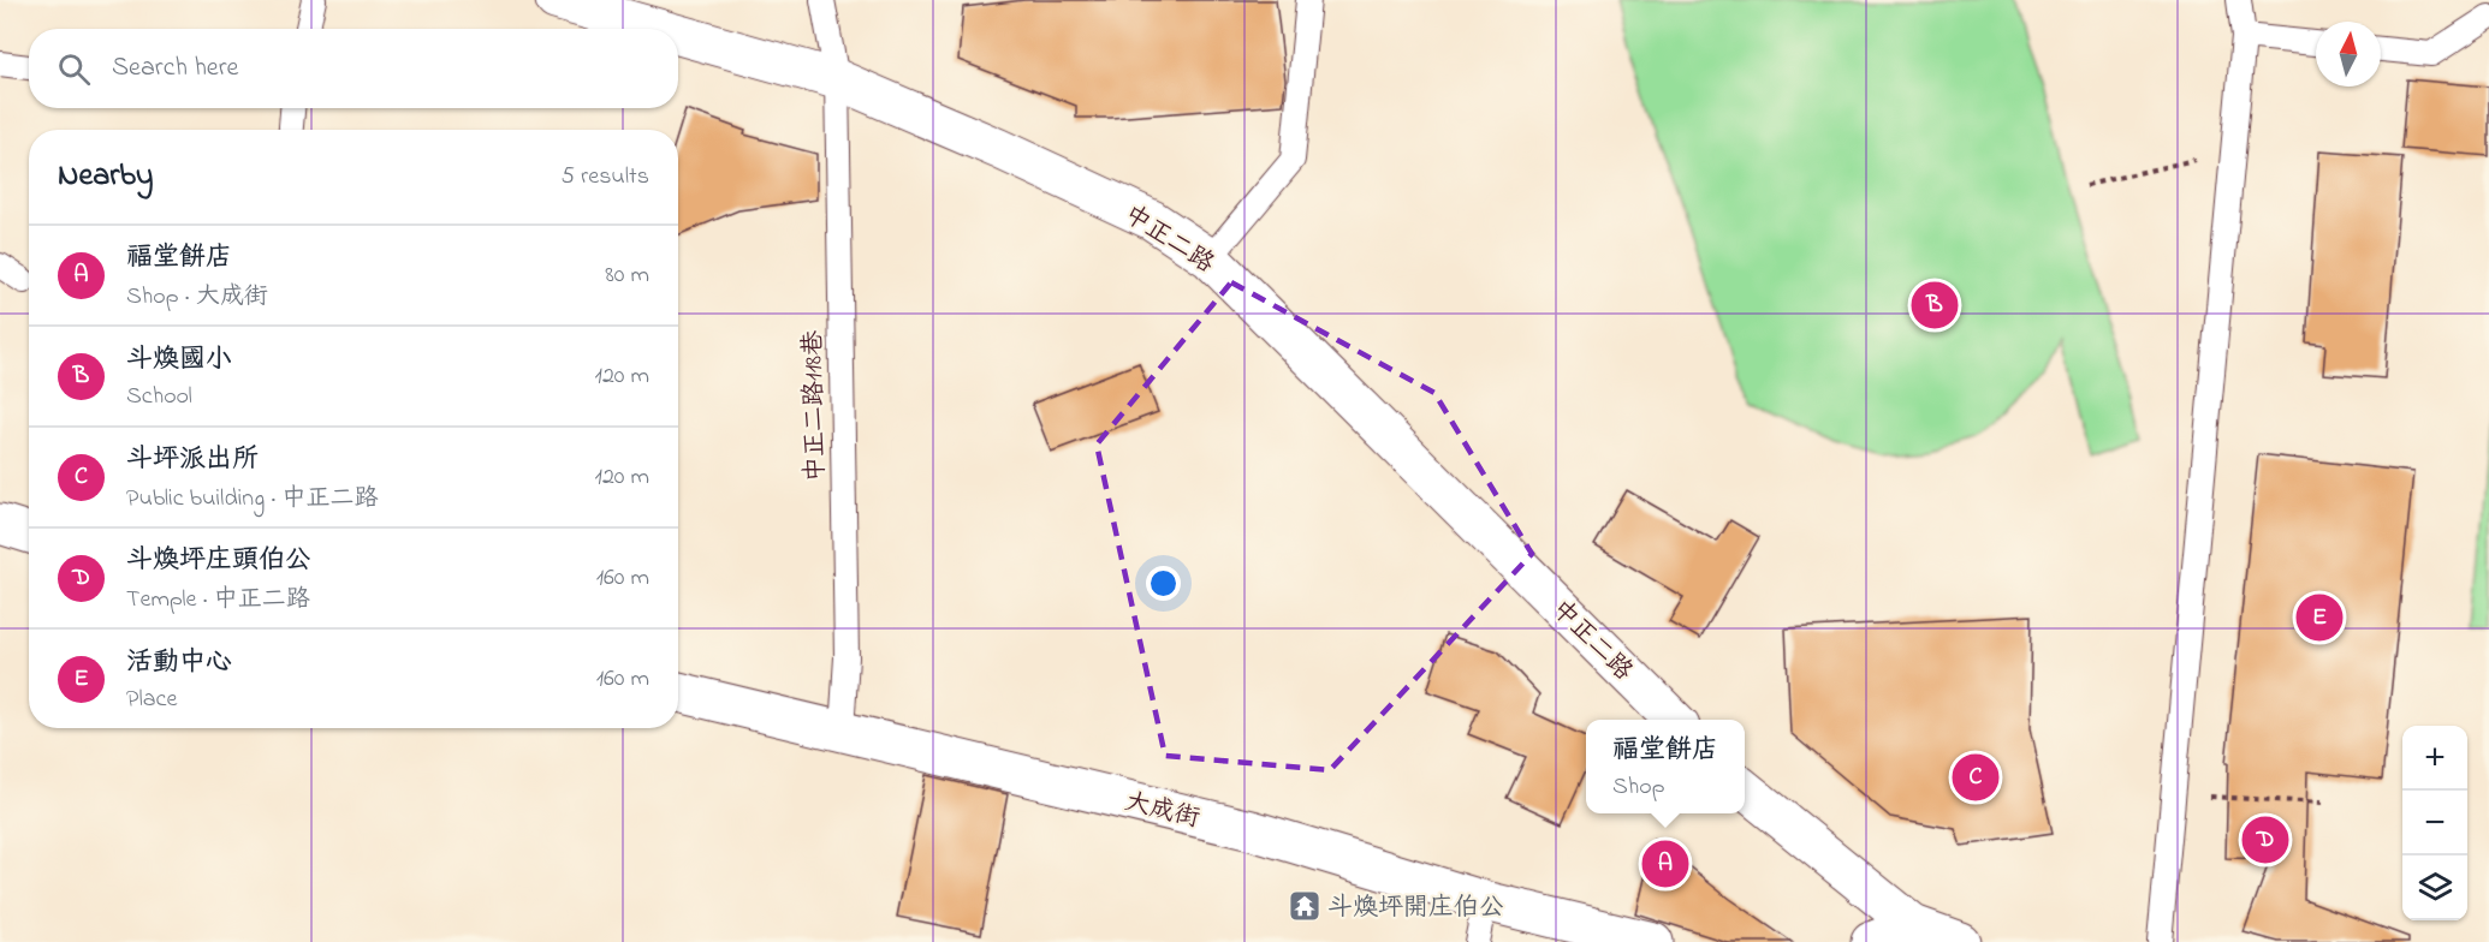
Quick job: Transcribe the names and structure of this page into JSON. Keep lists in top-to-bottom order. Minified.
{"streets":{"main road":["中正二路","大成街"],"lane":["中正二路118巷"]},"crossings":[["中正二路","中正二路118巷"],["中正二路118巷","大成街"]],"places":{"temple":["斗煥坪開庄伯公"]},"north":"top","page":{"search":"Search here","heading":["Nearby","5 results"],"list":[{"mark":"A","name":"福堂餅店","note":"Shop · 大成街","value":"80 m"},{"mark":"B","name":"斗煥國小","note":"School","value":"120 m"},{"mark":"C","name":"斗坪派出所","note":"Public building · 中正二路","value":"120 m"},{"mark":"D","name":"斗煥坪庄頭伯公","note":"Temple · 中正二路","value":"160 m"},{"mark":"E","name":"活動中心","note":"Place","value":"160 m"}],"pins":["B","E","C","D","A"],"popup":["福堂餅店","Shop"],"map_buttons":["+","−"]}}
